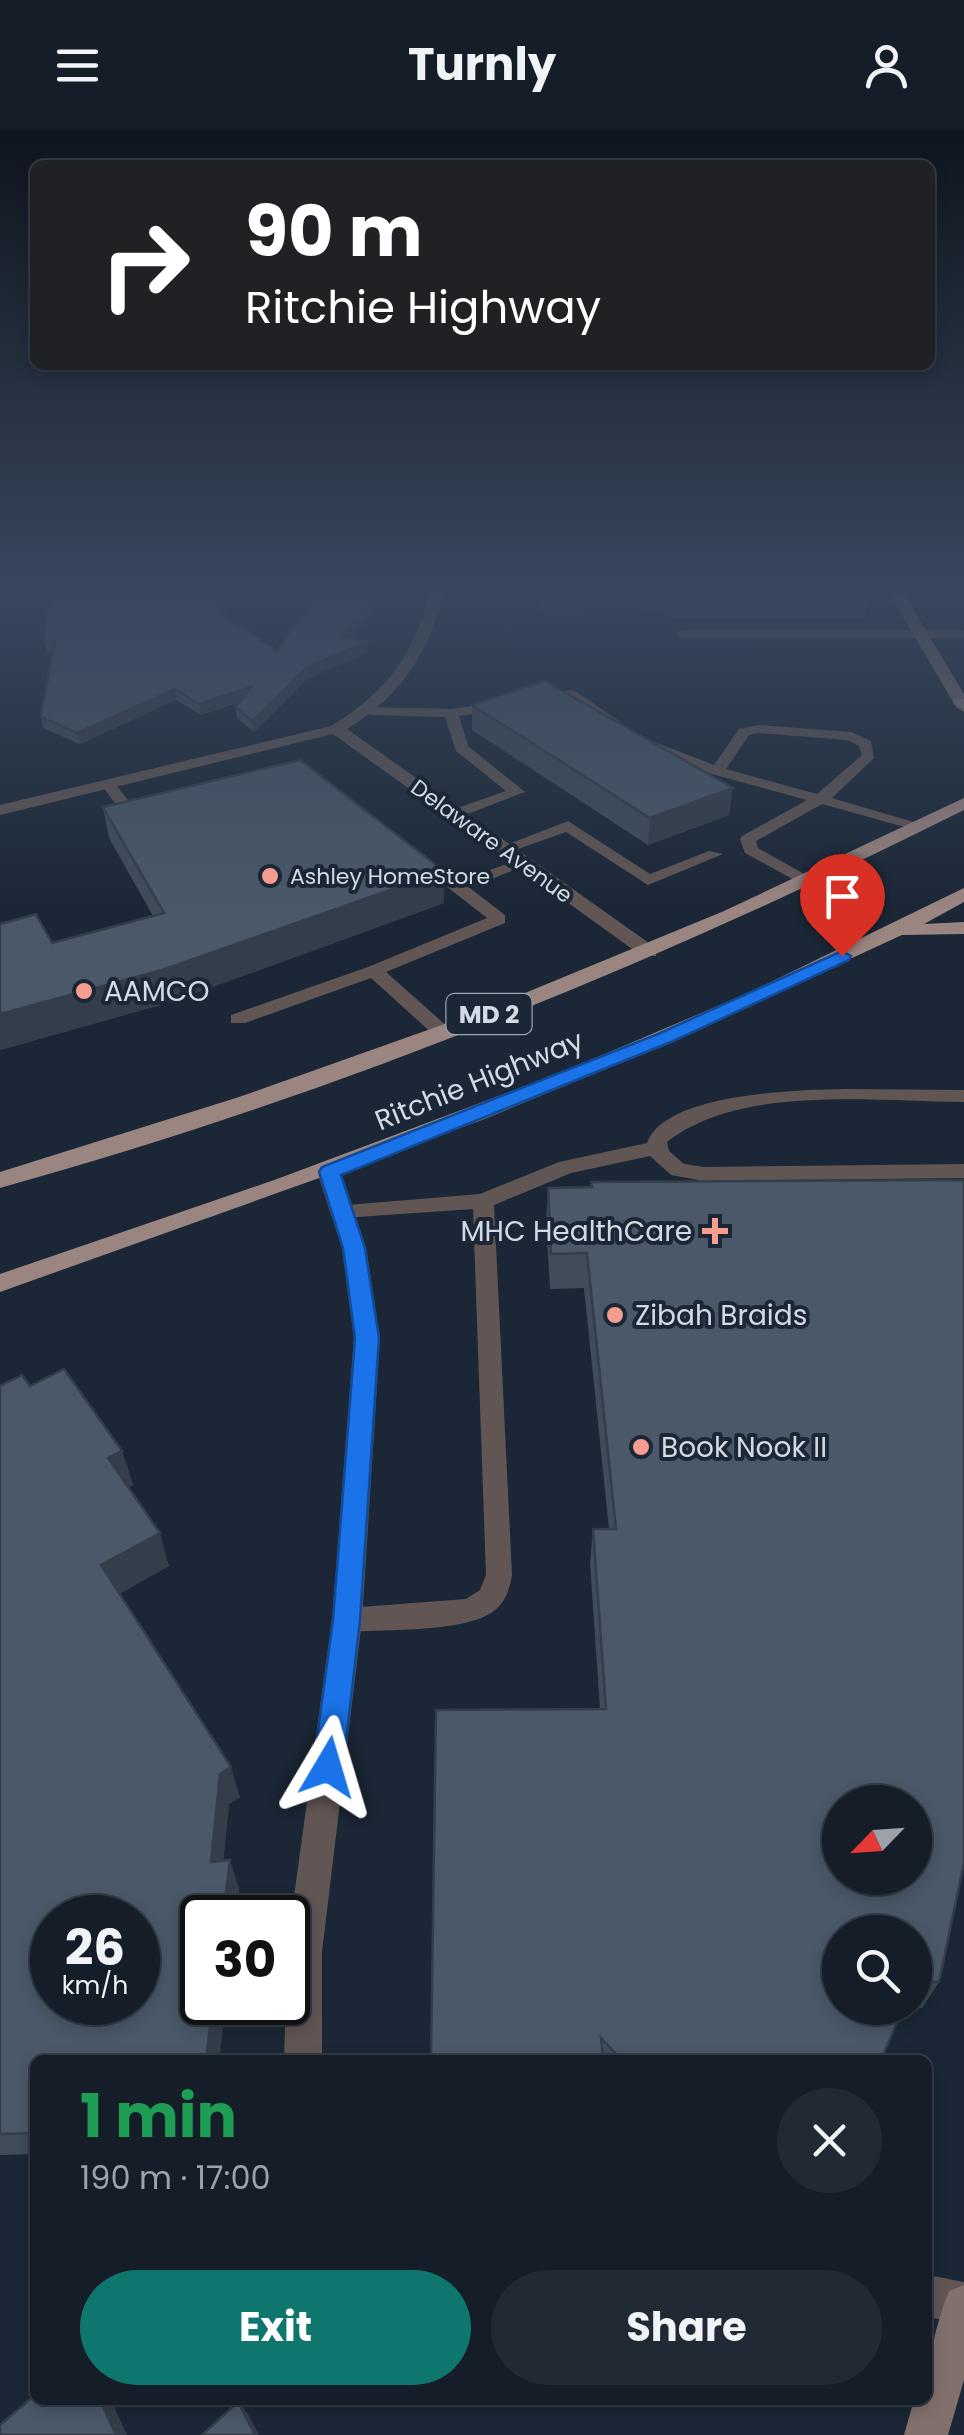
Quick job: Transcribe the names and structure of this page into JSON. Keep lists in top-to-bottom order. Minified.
{"streets":{"main road":["MD 2","Ritchie Highway"],"street":["Delaware Avenue"]},"crossings":[["Delaware Avenue","Ritchie Highway"]],"places":{"other":["Ashley HomeStore","AAMCO","Zibah Braids","Book Nook II"],"health":["MHC HealthCare"]},"north":"bottom left","page":{"header":"Turnly","turn":["90 m","Ritchie Highway"],"speed":"26 km/h","limit":"30","heading":["1 min","190 m · 17:00"],"buttons":["Exit","Share"]}}
